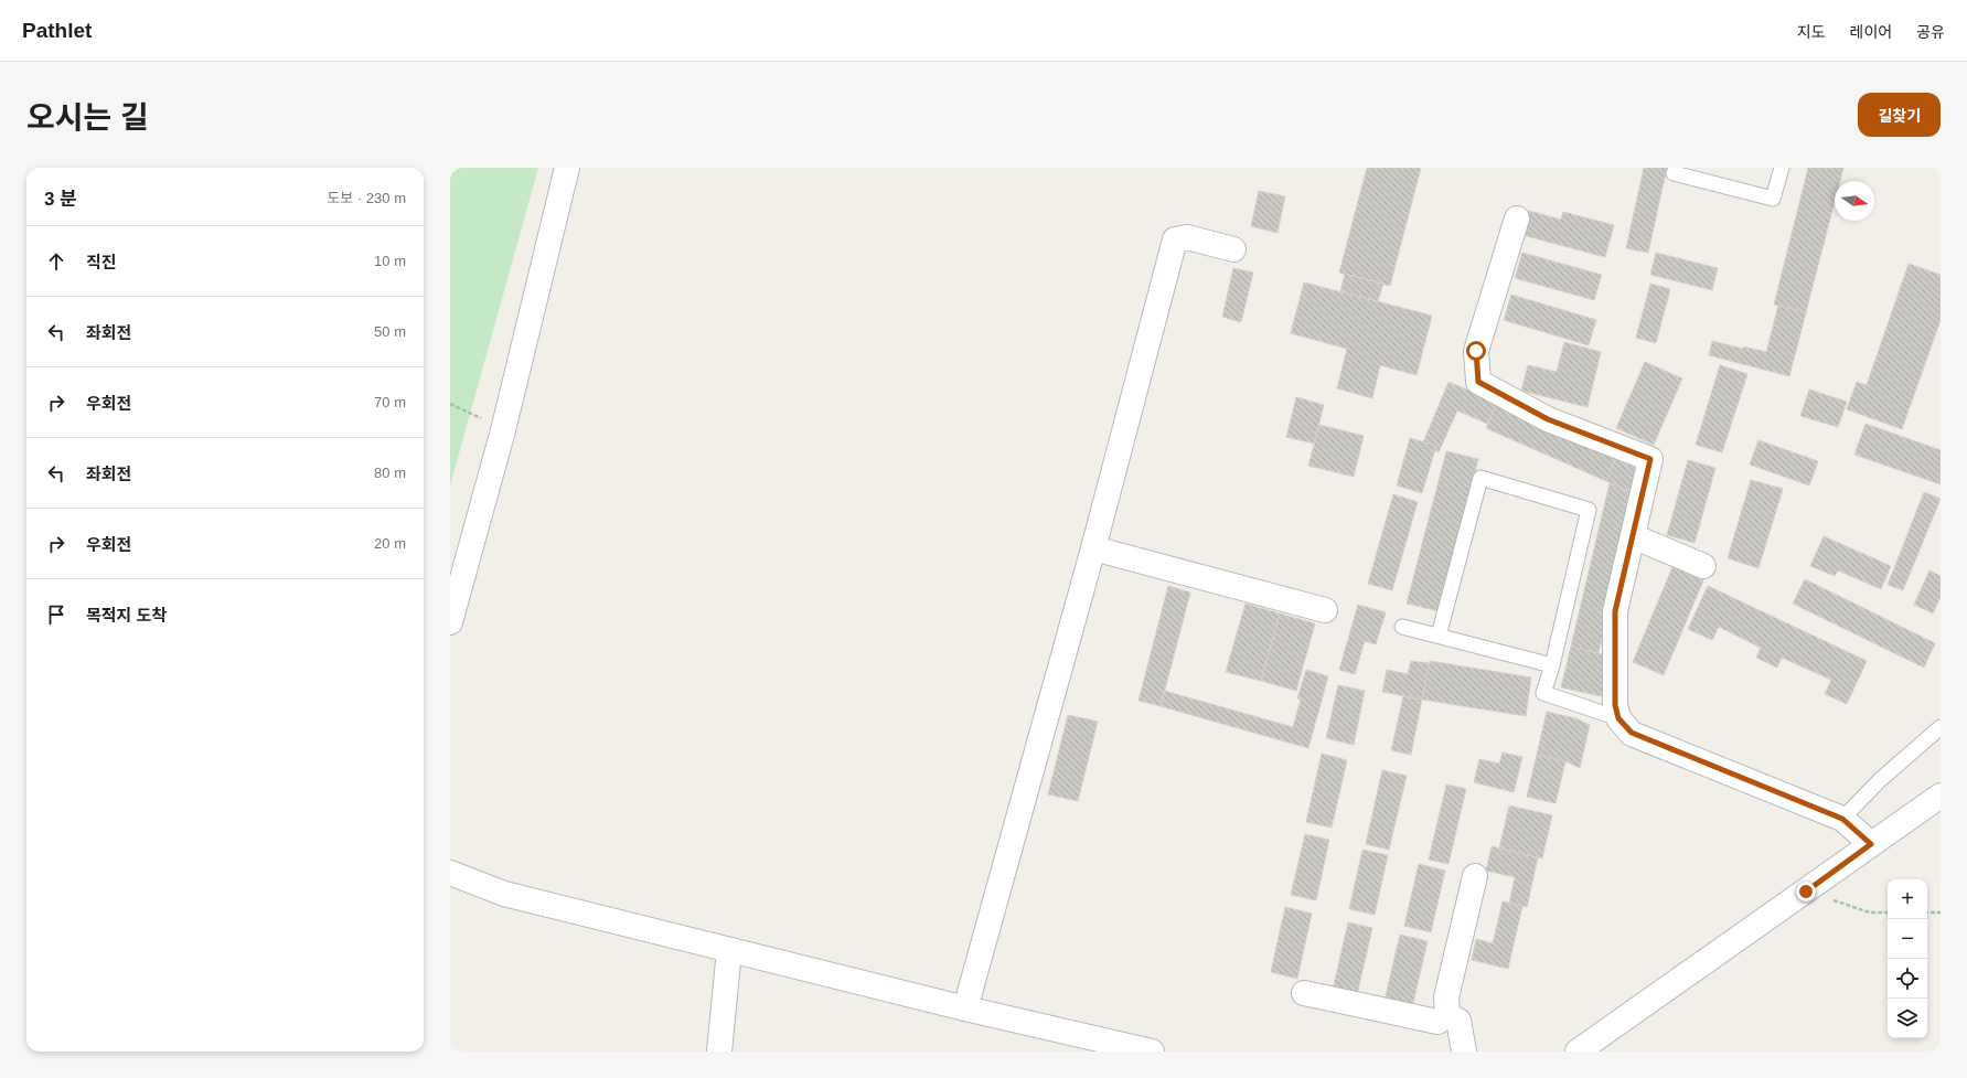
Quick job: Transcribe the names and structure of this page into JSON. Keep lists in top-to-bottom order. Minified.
{"north":"right","page":{"header":"Pathlet","nav":["지도","레이어","공유"],"title":"오시는 길","buttons":"길찾기","heading":["3 분","도보 · 230 m"],"list":[["직진","10 m"],["좌회전","50 m"],["우회전","70 m"],["좌회전","80 m"],["우회전","20 m"],"목적지 도착"],"map_buttons":["+","−"]}}
